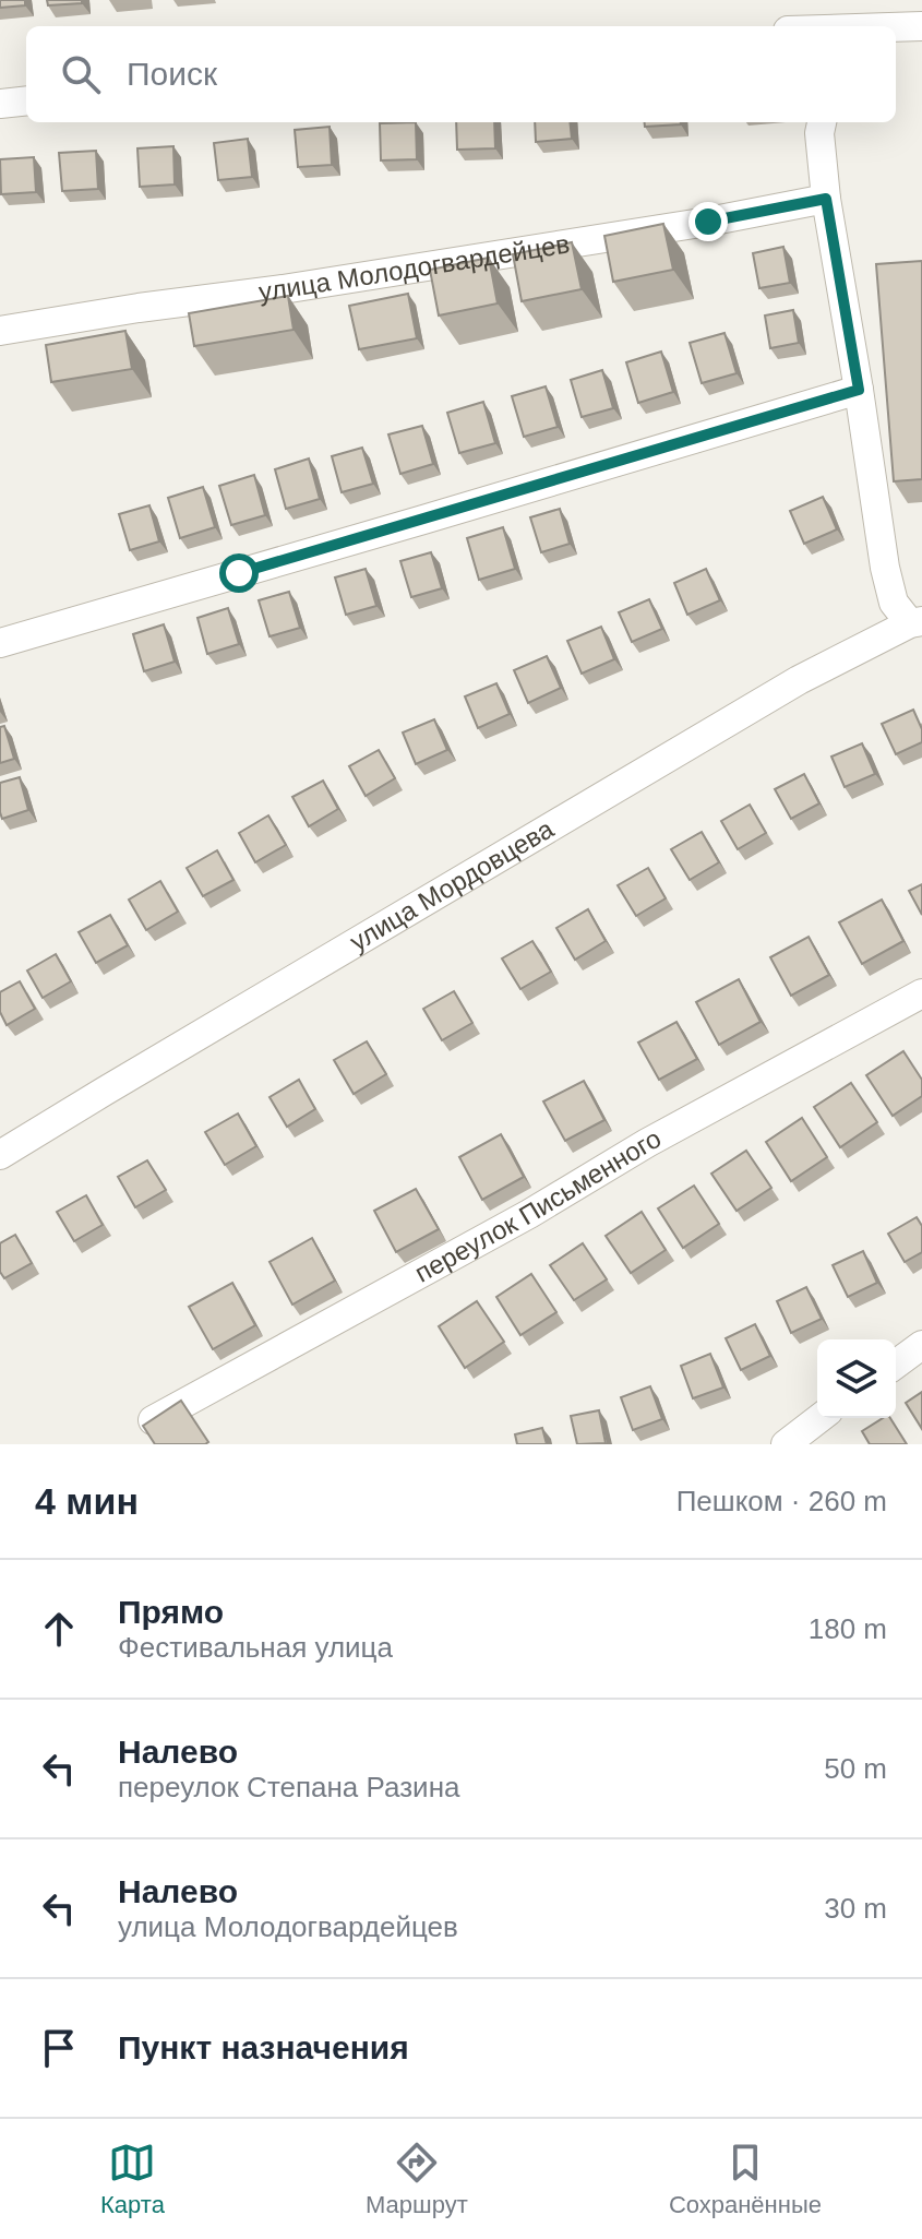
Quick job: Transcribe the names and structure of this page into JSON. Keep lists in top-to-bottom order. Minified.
{"streets":{"street":["улица Молодогвардейцев","улица Мордовцева","переулок Письменного"]},"page":{"search":"Поиск","heading":["4 мин","Пешком · 260 m"],"list":[["Прямо","Фестивальная улица","180 m"],["Налево","переулок Степана Разина","50 m"],["Налево","улица Молодогвардейцев","30 m"],"Пункт назначения"],"nav":["Карта","Маршрут","Сохранённые"]}}
